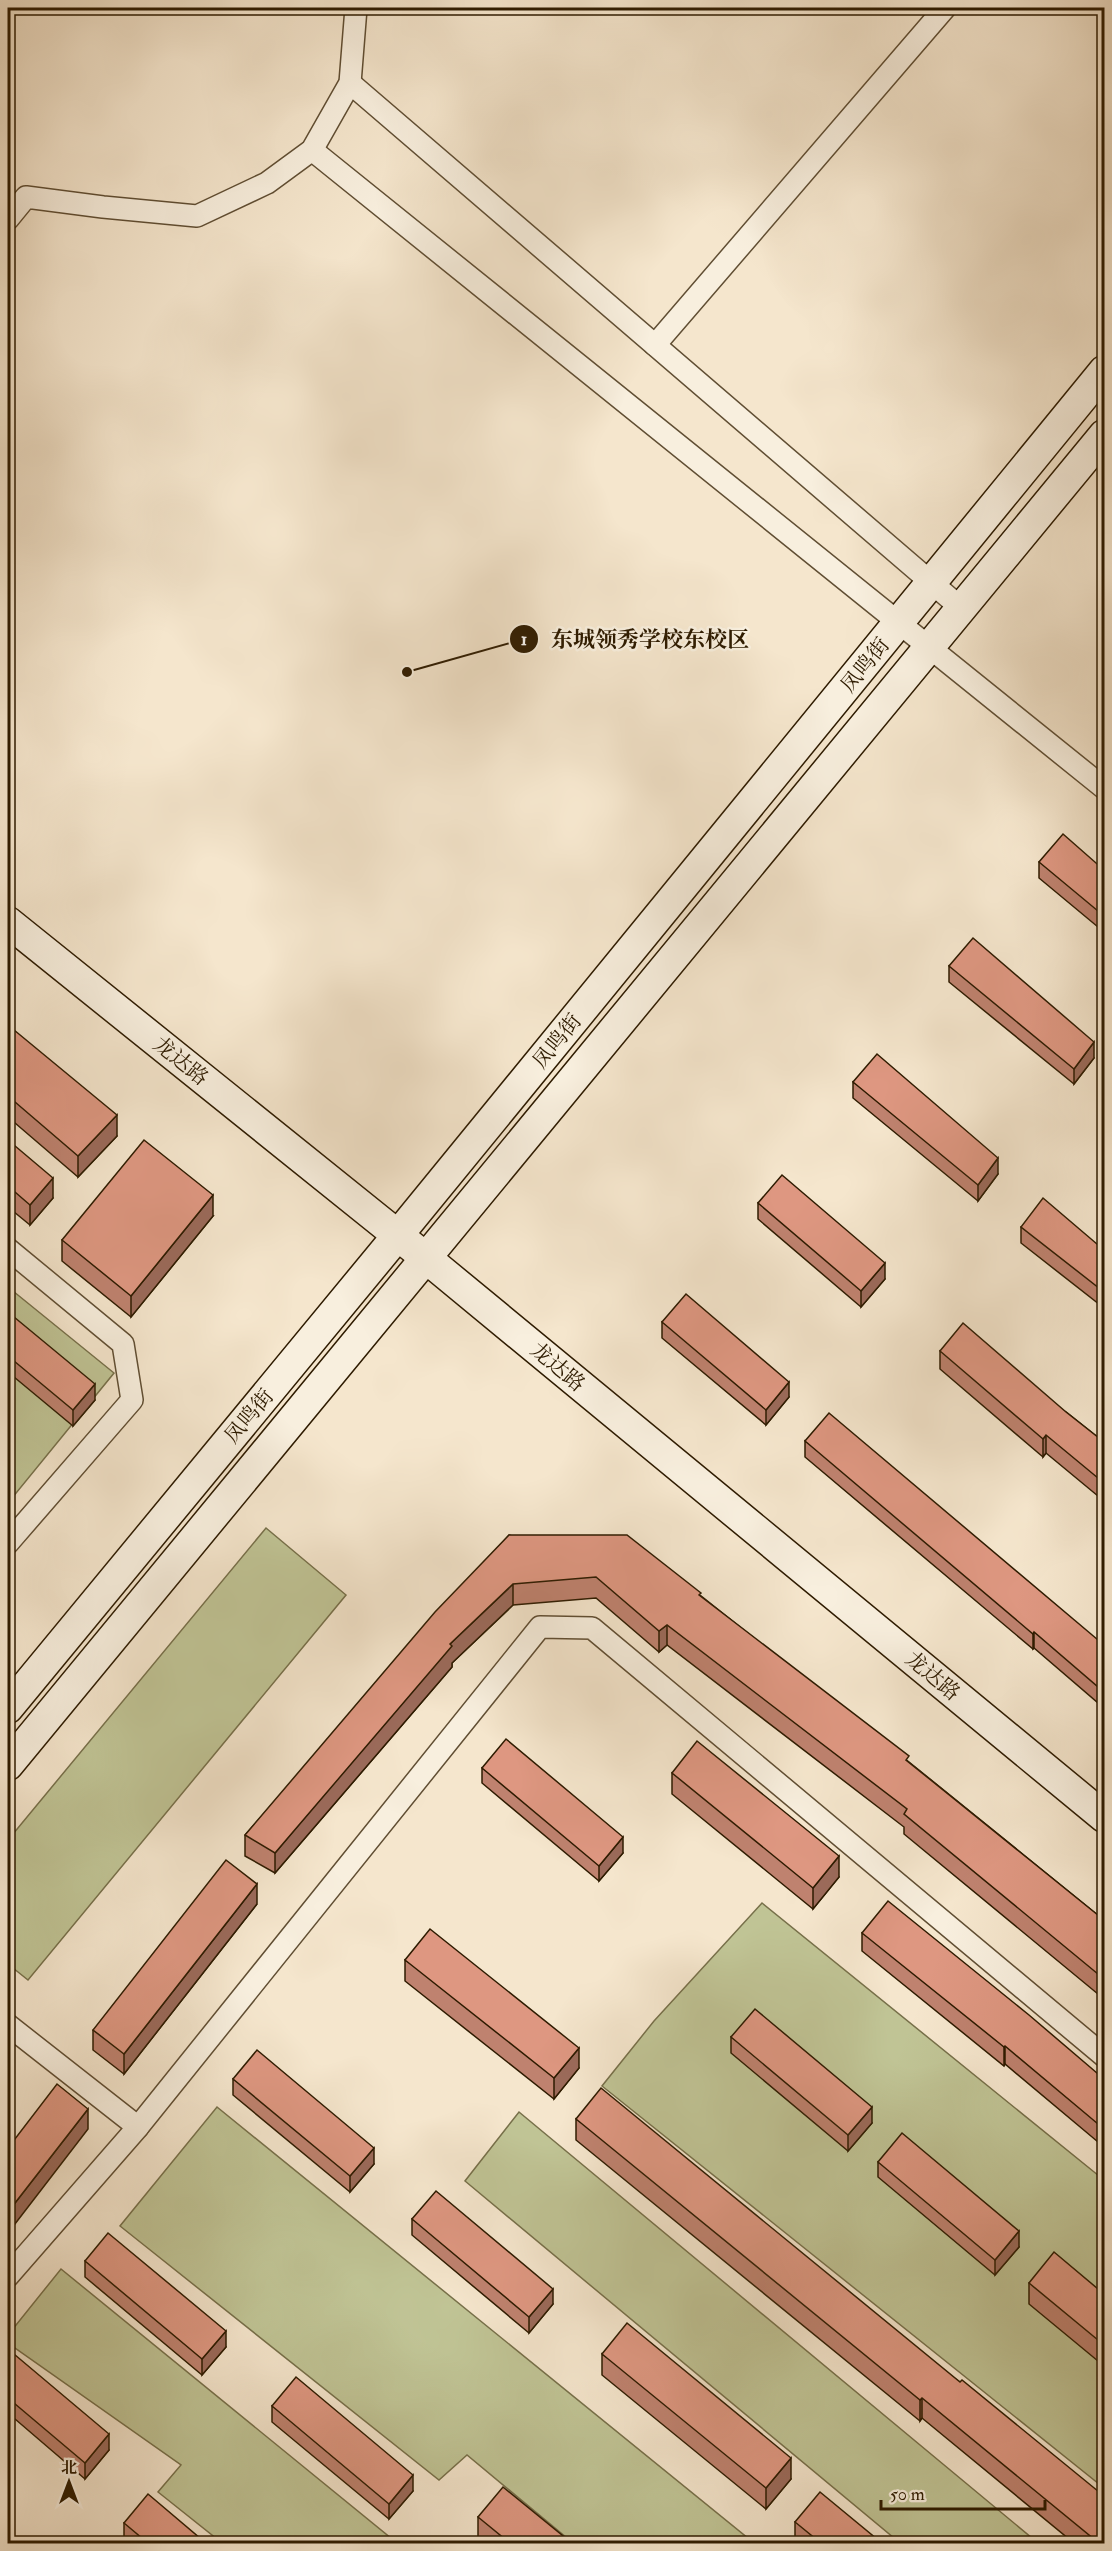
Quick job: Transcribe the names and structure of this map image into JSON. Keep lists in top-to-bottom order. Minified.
{"streets":{"main road":["凤鸣街","龙达路"]},"crossings":[["凤鸣街","龙达路"]],"places":["东城领秀学校东校区"],"scale_bar":"50 m","north":"top"}
